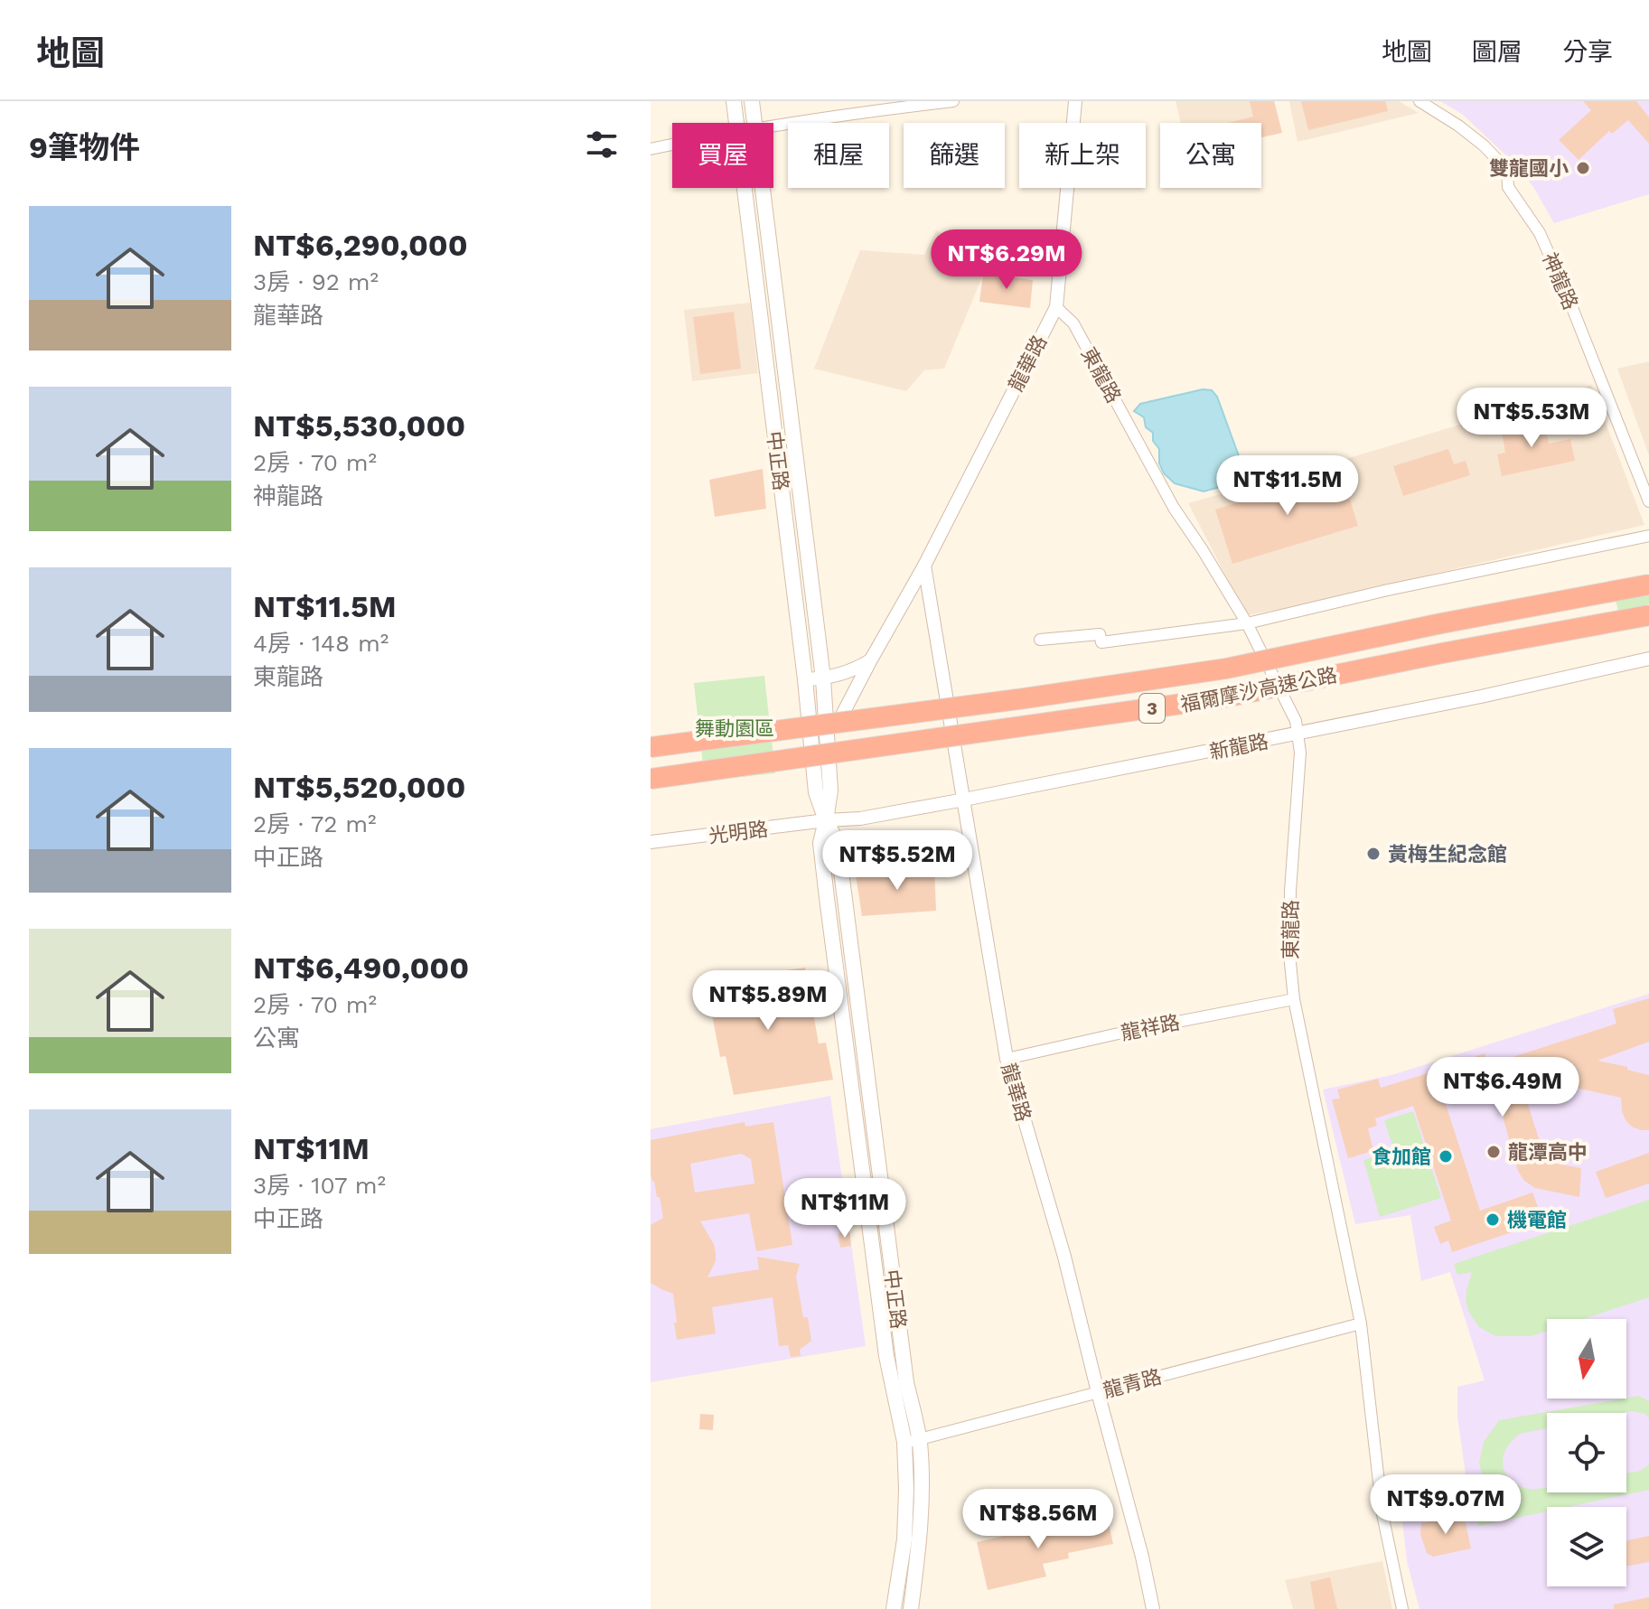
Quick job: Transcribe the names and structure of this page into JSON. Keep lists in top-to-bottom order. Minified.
{"streets":{"highway":["福爾摩沙高速公路","3"],"main road":["中正路"],"street":["神龍路","龍華路","東龍路","新龍路","光明路","龍祥路","龍青路"]},"crossings":[["龍華路","東龍路"],["龍華路","中正路"],["龍華路","新龍路"],["龍華路","龍祥路"],["龍華路","龍青路"],["東龍路","新龍路"],["東龍路","龍祥路"],["東龍路","龍青路"],["中正路","新龍路"],["中正路","光明路"],["中正路","龍青路"],["新龍路","光明路"]],"parks":["舞動園區"],"places":["雙龍國小","黃梅生紀念館","龍潭高中","食加館","機電館"],"north":"bottom","page":{"header":"地圖","nav":["地圖","圖層","分享"],"heading":"9筆物件","chip":["買屋","租屋","篩選","新上架","公寓"],"list":[{"name":"NT$6,290,000","note":"3房 · 92 m² · 龍華路"},{"name":"NT$5,530,000","note":"2房 · 70 m² · 神龍路"},{"name":"NT$11.5M","note":"4房 · 148 m² · 東龍路"},{"name":"NT$5,520,000","note":"2房 · 72 m² · 中正路"},{"name":"NT$6,490,000","note":"2房 · 70 m² · 公寓"},{"name":"NT$11M","note":"3房 · 107 m² · 中正路"}],"price":["NT$6.29M","NT$5.53M","NT$11.5M","NT$5.52M","NT$5.89M","NT$6.49M","NT$11M","NT$9.07M","NT$8.56M"]}}
